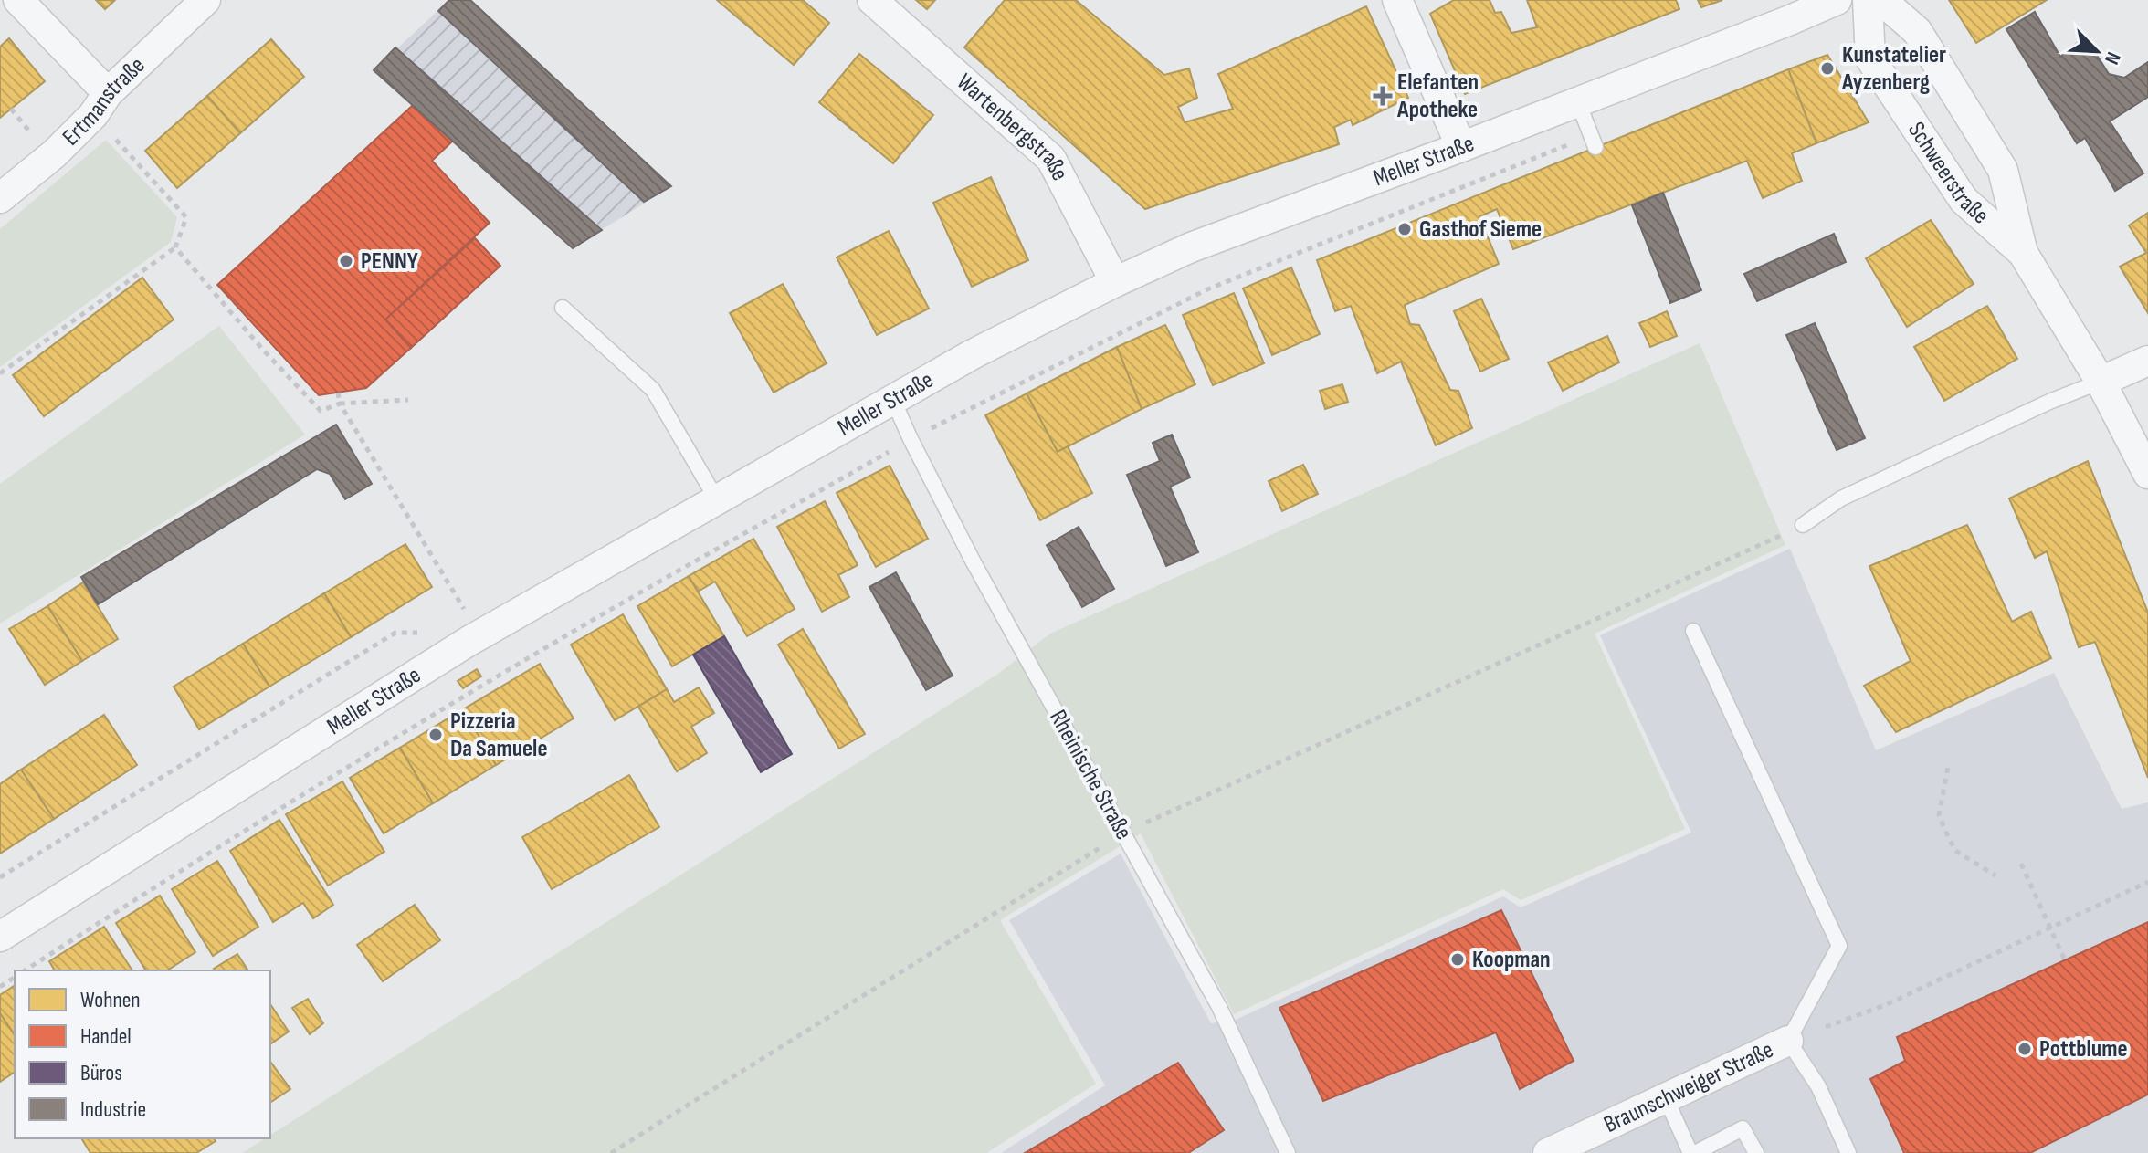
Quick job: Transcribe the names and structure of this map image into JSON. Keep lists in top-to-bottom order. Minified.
{"streets":{"street":["Ertmanstraße","Wartenbergstraße","Meller Straße","Schweerstraße","Braunschweiger Straße"],"lane":["Rheinische Straße"]},"crossings":[["Wartenbergstraße","Meller Straße"],["Meller Straße","Rheinische Straße"]],"places":{"other":["Kunstatelier Ayzenberg","Gasthof Sieme","PENNY","Pizzeria Da Samuele","Koopman","Pottblume"],"health":["Elefanten Apotheke"]},"legend":["Wohnen","Handel","Büros","Industrie"],"north":"bottom right"}
